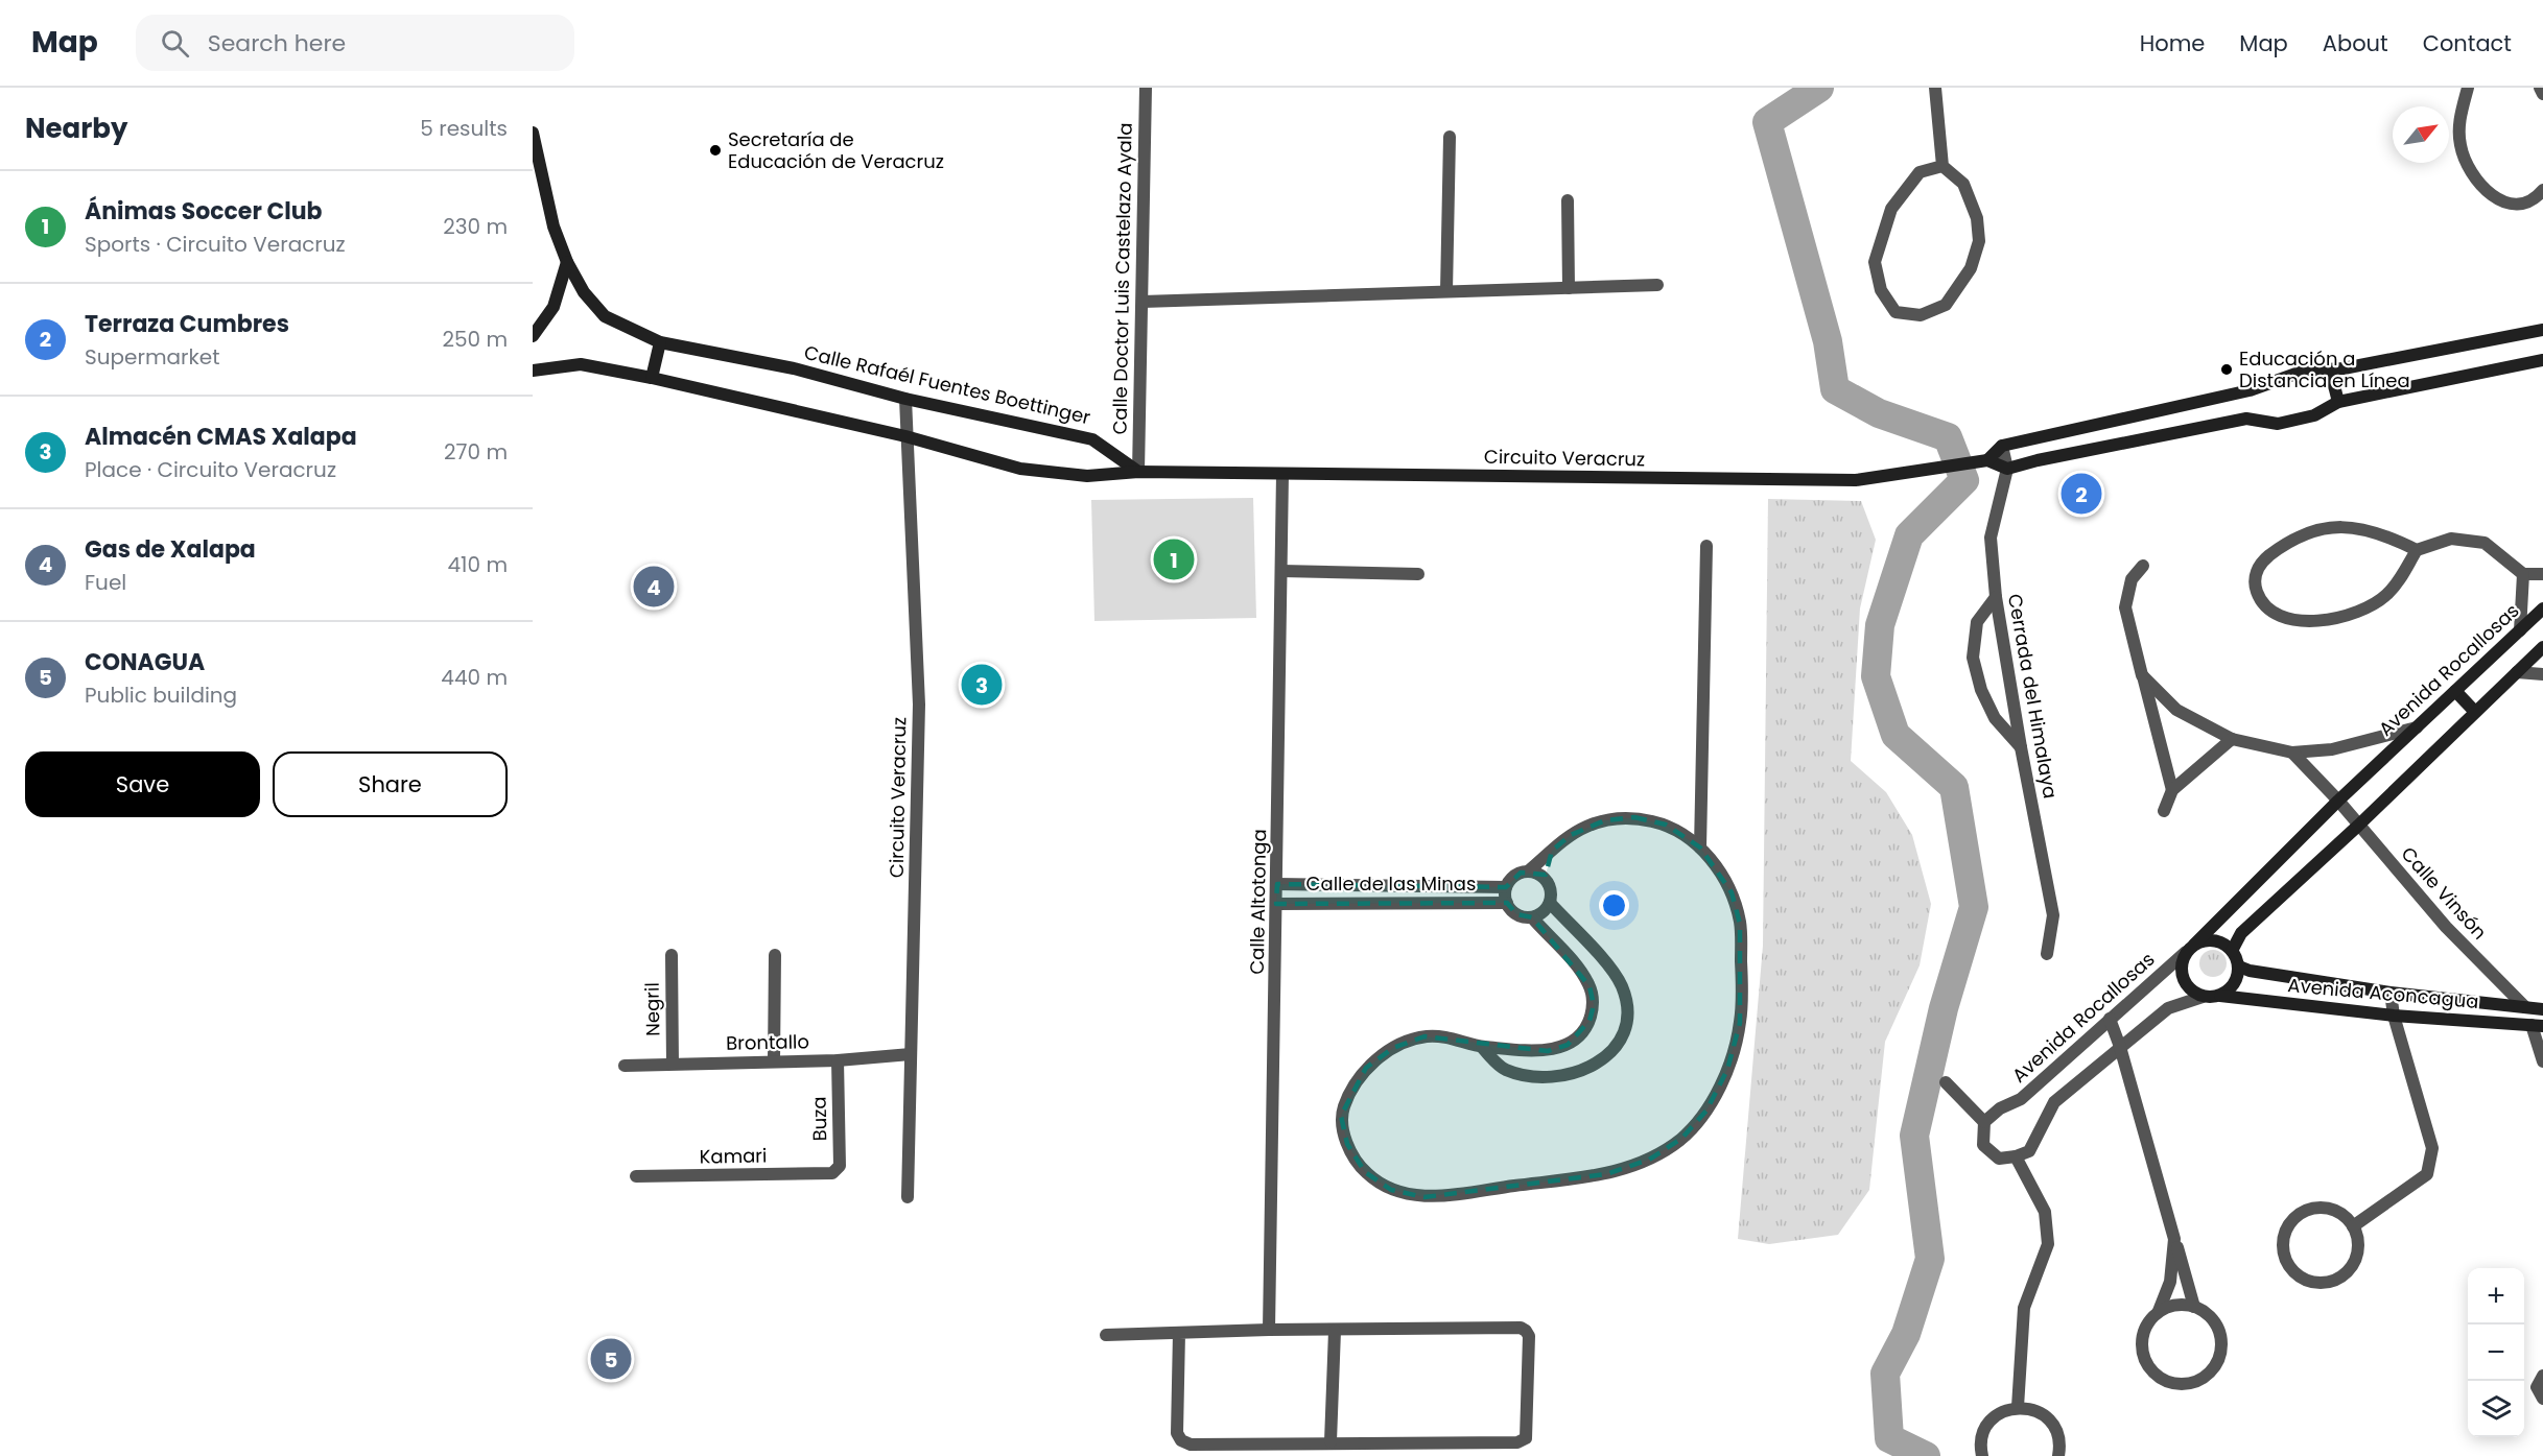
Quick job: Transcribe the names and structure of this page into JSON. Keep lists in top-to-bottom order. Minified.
{"streets":{"street":["Calle Doctor Luis Castelazo Ayala","Calle Rafaél Fuentes Boettinger","Circuito Veracruz","Avenida Rocallosas","Cerrada del Himalaya","Calle de las Minas","Calle Vinsón","Calle Altotonga","Avenida Aconcagua","Negril","Brontallo","Buza","Kamari"]},"crossings":[["Calle Doctor Luis Castelazo Ayala","Calle Rafaél Fuentes Boettinger"],["Calle Doctor Luis Castelazo Ayala","Circuito Veracruz"],["Calle Rafaél Fuentes Boettinger","Circuito Veracruz"],["Circuito Veracruz","Calle Altotonga"],["Circuito Veracruz","Brontallo"],["Avenida Rocallosas","Calle Vinsón"],["Avenida Rocallosas","Avenida Aconcagua"],["Calle de las Minas","Calle Altotonga"],["Calle Vinsón","Avenida Aconcagua"],["Negril","Brontallo"],["Brontallo","Buza"],["Buza","Kamari"]],"places":["Secretaría de Educación de Veracruz","Educación a Distancia en Línea"],"north":"top right","page":{"header":"Map","search":"Search here","nav":["Home","Map","About","Contact"],"heading":["Nearby","5 results"],"list":[{"mark":"1","name":"Ánimas Soccer Club","note":"Sports · Circuito Veracruz","value":"230 m"},{"mark":"2","name":"Terraza Cumbres","note":"Supermarket","value":"250 m"},{"mark":"3","name":"Almacén CMAS Xalapa","note":"Place · Circuito Veracruz","value":"270 m"},{"mark":"4","name":"Gas de Xalapa","note":"Fuel","value":"410 m"},{"mark":"5","name":"CONAGUA","note":"Public building","value":"440 m"}],"pins":["2","1","4","3","5"],"buttons":["Save","Share"],"map_buttons":["+","−"]}}
